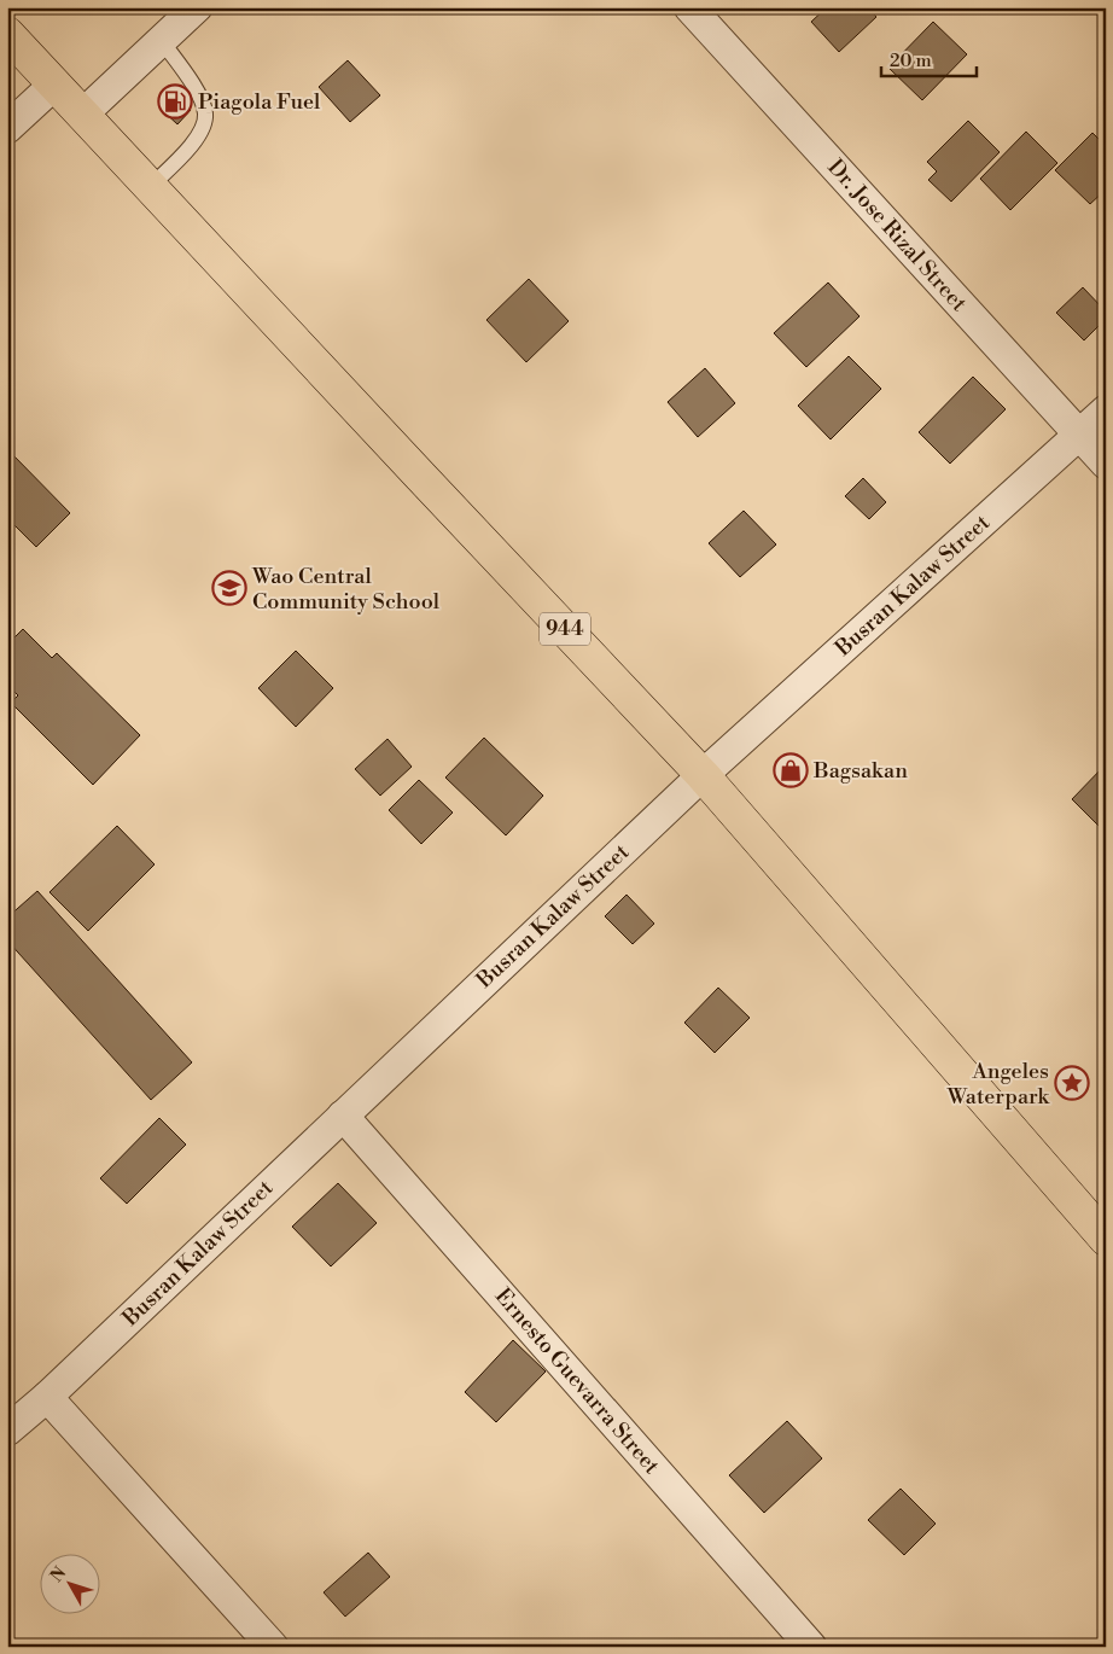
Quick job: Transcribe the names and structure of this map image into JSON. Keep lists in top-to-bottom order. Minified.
{"streets":{"main road":["944"],"street":["Dr. Jose Rizal Street","Busran Kalaw Street","Ernesto Guevarra Street"]},"crossings":[["Dr. Jose Rizal Street","Busran Kalaw Street"],["Busran Kalaw Street","944"],["Busran Kalaw Street","Ernesto Guevarra Street"]],"places":{"fuel station":["Piagola Fuel"],"school or university":["Wao Central Community School"],"shop":["Bagsakan"],"place":["Angeles Waterpark"]},"scale_bar":"20 m","north":"top left"}
